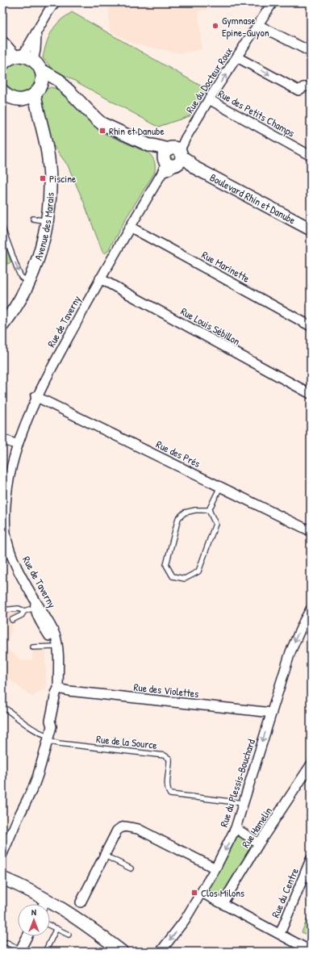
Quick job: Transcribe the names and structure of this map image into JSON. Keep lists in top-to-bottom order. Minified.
{"streets":{"main road":["Boulevard Rhin et Danube","Avenue des Marais"],"street":["Rue du Docteur Roux","Rue des Petits Champs","Rue Marinette","Rue de Taverny","Rue Louis Sébillon","Rue des Prés","Rue des Violettes","Rue du Plessis-Bouchard","Rue Hamelin","Rue du Centre"],"lane":["Rue de la Source"]},"crossings":[["Rue du Docteur Roux","Rue des Petits Champs"],["Rue du Docteur Roux","Boulevard Rhin et Danube"],["Rue du Docteur Roux","Rue de Taverny"],["Boulevard Rhin et Danube","Avenue des Marais"],["Boulevard Rhin et Danube","Rue de Taverny"],["Rue Marinette","Rue de Taverny"],["Rue de Taverny","Rue Louis Sébillon"],["Rue de Taverny","Rue des Prés"],["Rue de Taverny","Rue des Violettes"],["Rue de Taverny","Rue de la Source"],["Rue des Violettes","Rue du Plessis-Bouchard"],["Rue de la Source","Rue du Plessis-Bouchard"]],"one_way":["Rue du Plessis-Bouchard"],"places":{"other":["Gymnase Epine-Guyon"],"transit":["Rhin et Danube","Piscine","Clos Milons"]},"north":"top"}
